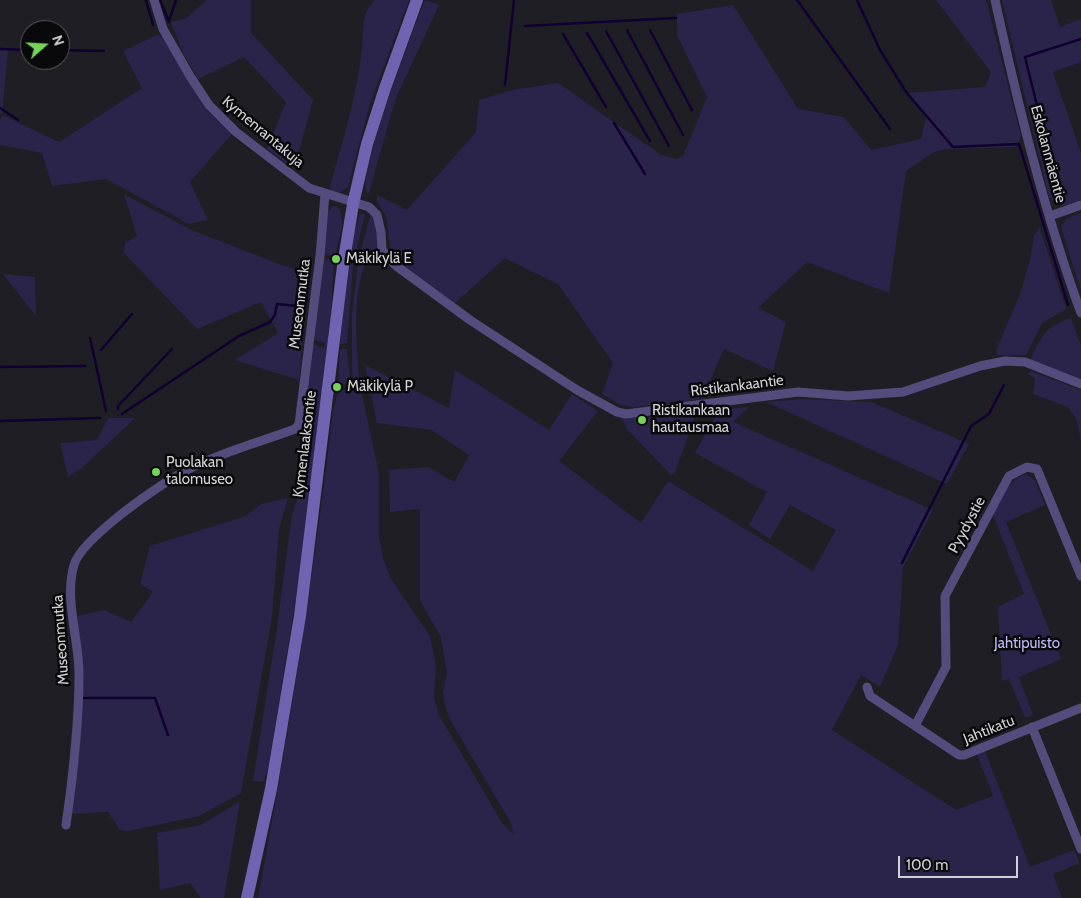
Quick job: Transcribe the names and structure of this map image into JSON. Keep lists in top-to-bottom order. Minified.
{"streets":{"main road":["Kymenlaaksontie"],"street":["Kymenrantakuja","Eskolanmäentie","Museonmutka","Ristikankaantie","Pyydystie","Jahtikatu"]},"crossings":[["Kymenrantakuja","Museonmutka"],["Kymenrantakuja","Ristikankaantie"],["Kymenrantakuja","Kymenlaaksontie"],["Ristikankaantie","Kymenlaaksontie"],["Pyydystie","Jahtikatu"]],"parks":["Jahtipuisto"],"places":["Mäkikylä E","Mäkikylä P","Ristikankaan hautausmaa","Puolakan talomuseo"],"scale_bar":"100 m","north":"right"}
